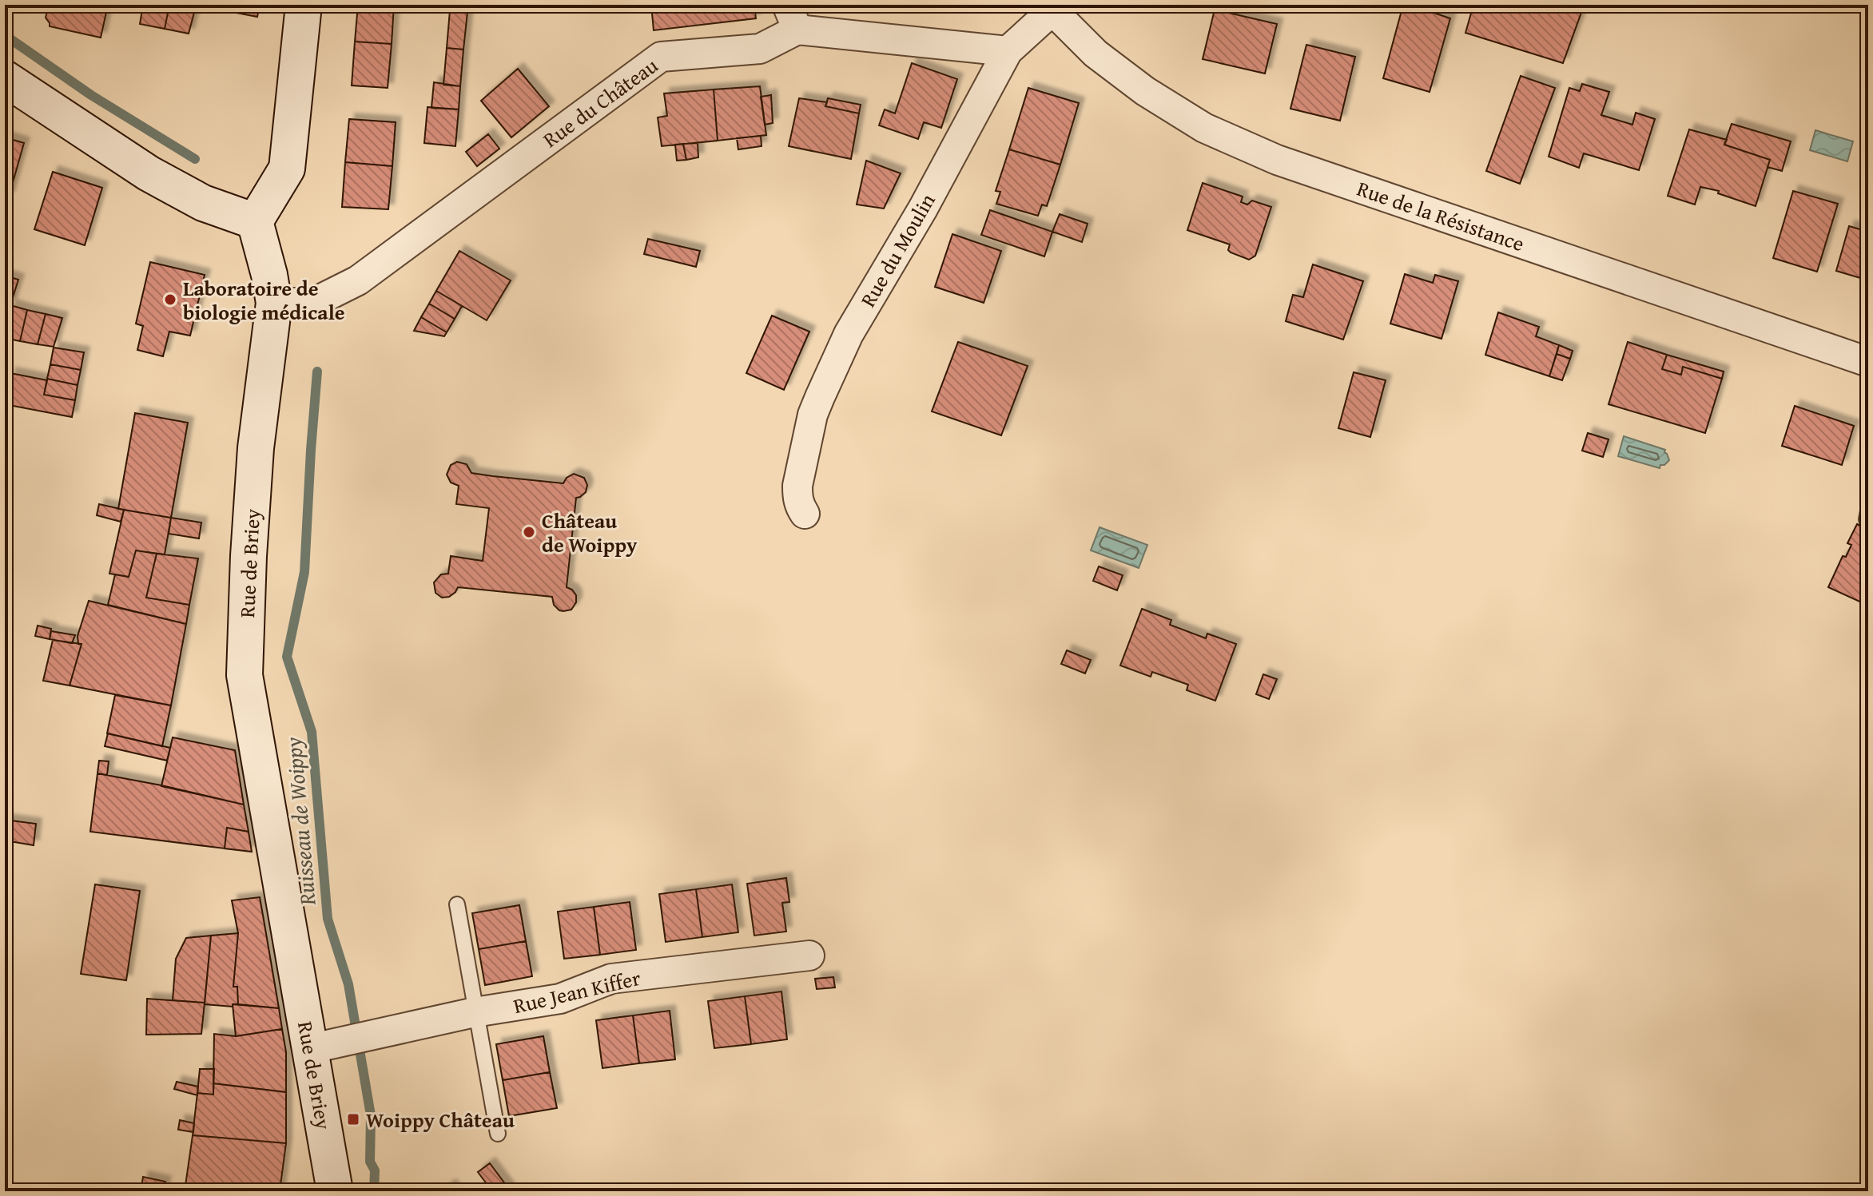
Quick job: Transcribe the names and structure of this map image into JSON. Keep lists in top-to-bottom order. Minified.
{"streets":{"street":["Rue du Château","Rue de la Résistance","Rue du Moulin","Rue de Briey","Rue Jean Kiffer"]},"crossings":[["Rue du Château","Rue du Moulin"],["Rue du Château","Rue de Briey"],["Rue de la Résistance","Rue du Moulin"],["Rue de Briey","Rue Jean Kiffer"]],"water":["Ruisseau de Woippy"],"places":{"other":["Laboratoire de biologie médicale","Château de Woippy"],"transit":["Woippy Château"]}}
